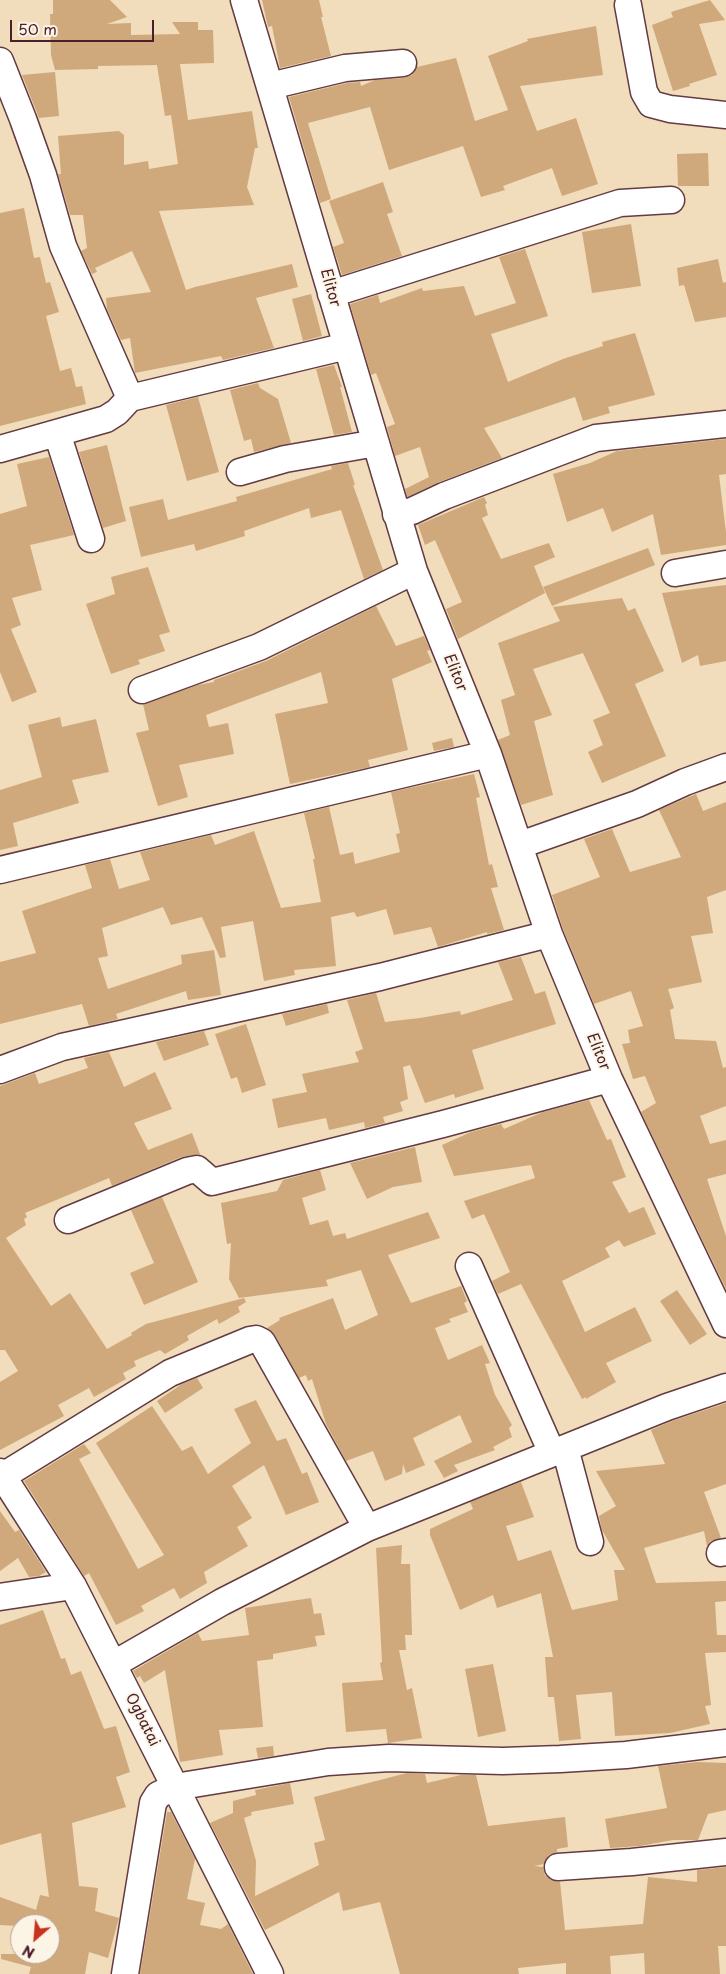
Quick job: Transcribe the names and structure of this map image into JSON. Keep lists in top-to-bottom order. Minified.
{"streets":{"street":["Elitor","Ogbatai"]},"scale_bar":"50 m","north":"bottom left"}
